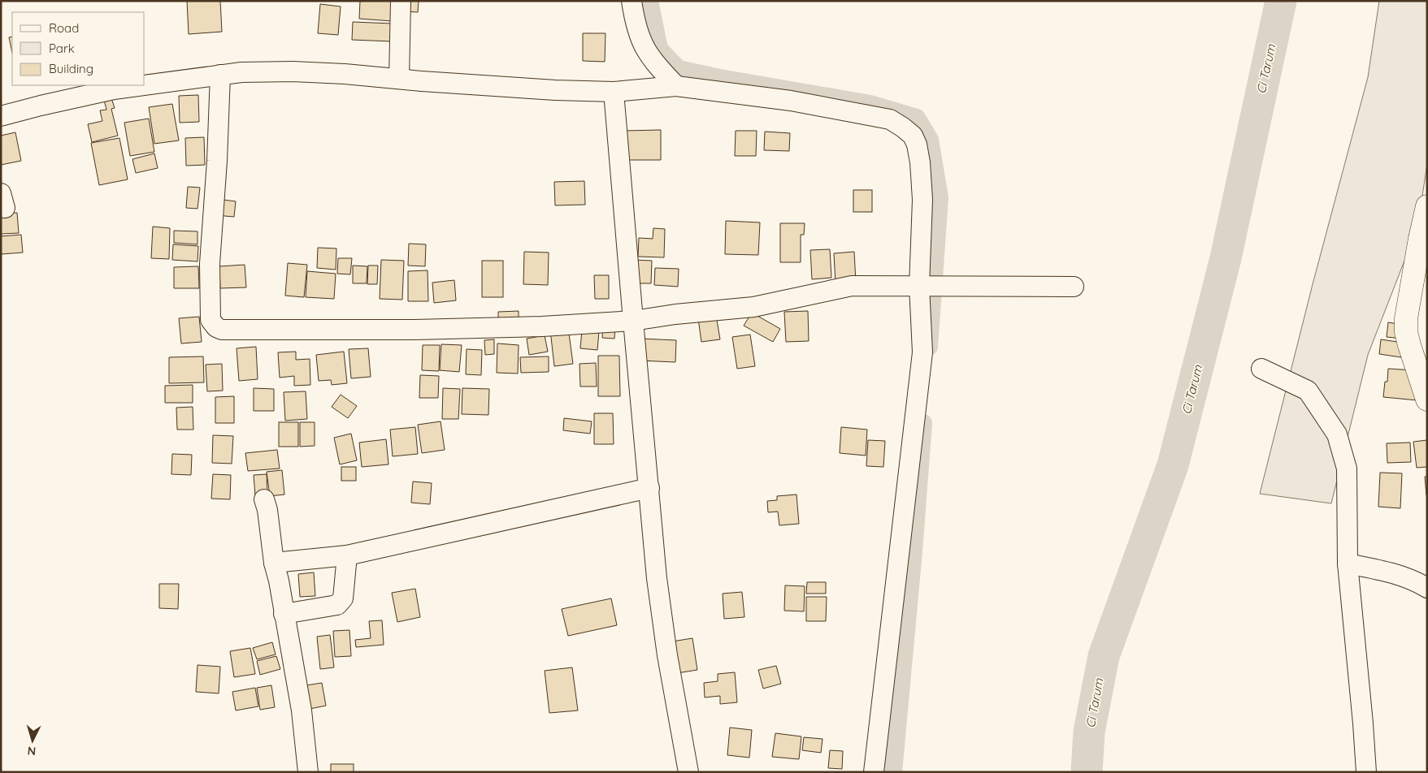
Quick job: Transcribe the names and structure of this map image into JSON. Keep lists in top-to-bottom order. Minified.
{"water":["Ci Tarum"],"legend":["Road","Park","Building"],"north":"bottom"}
